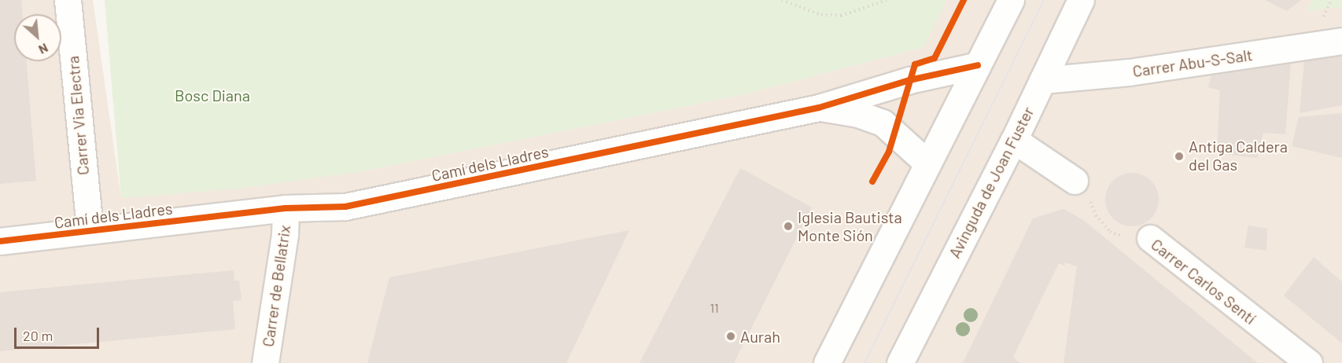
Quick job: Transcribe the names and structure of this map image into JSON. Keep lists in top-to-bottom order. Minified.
{"streets":{"street":["Carrer Abu-S-Salt","Carrer Via Electra","Camí dels Lladres","Avinguda de Joan Fuster","Carrer Carlos Sentí","Carrer de Bellatrix"]},"crossings":[["Carrer Abu-S-Salt","Avinguda de Joan Fuster"],["Carrer Via Electra","Camí dels Lladres"],["Camí dels Lladres","Carrer de Bellatrix"]],"parks":["Bosc Diana"],"places":["Antiga Caldera del Gas","Iglesia Bautista Monte Sión","Aurah"],"house_numbers":["11"],"scale_bar":"20 m","north":"bottom right"}
